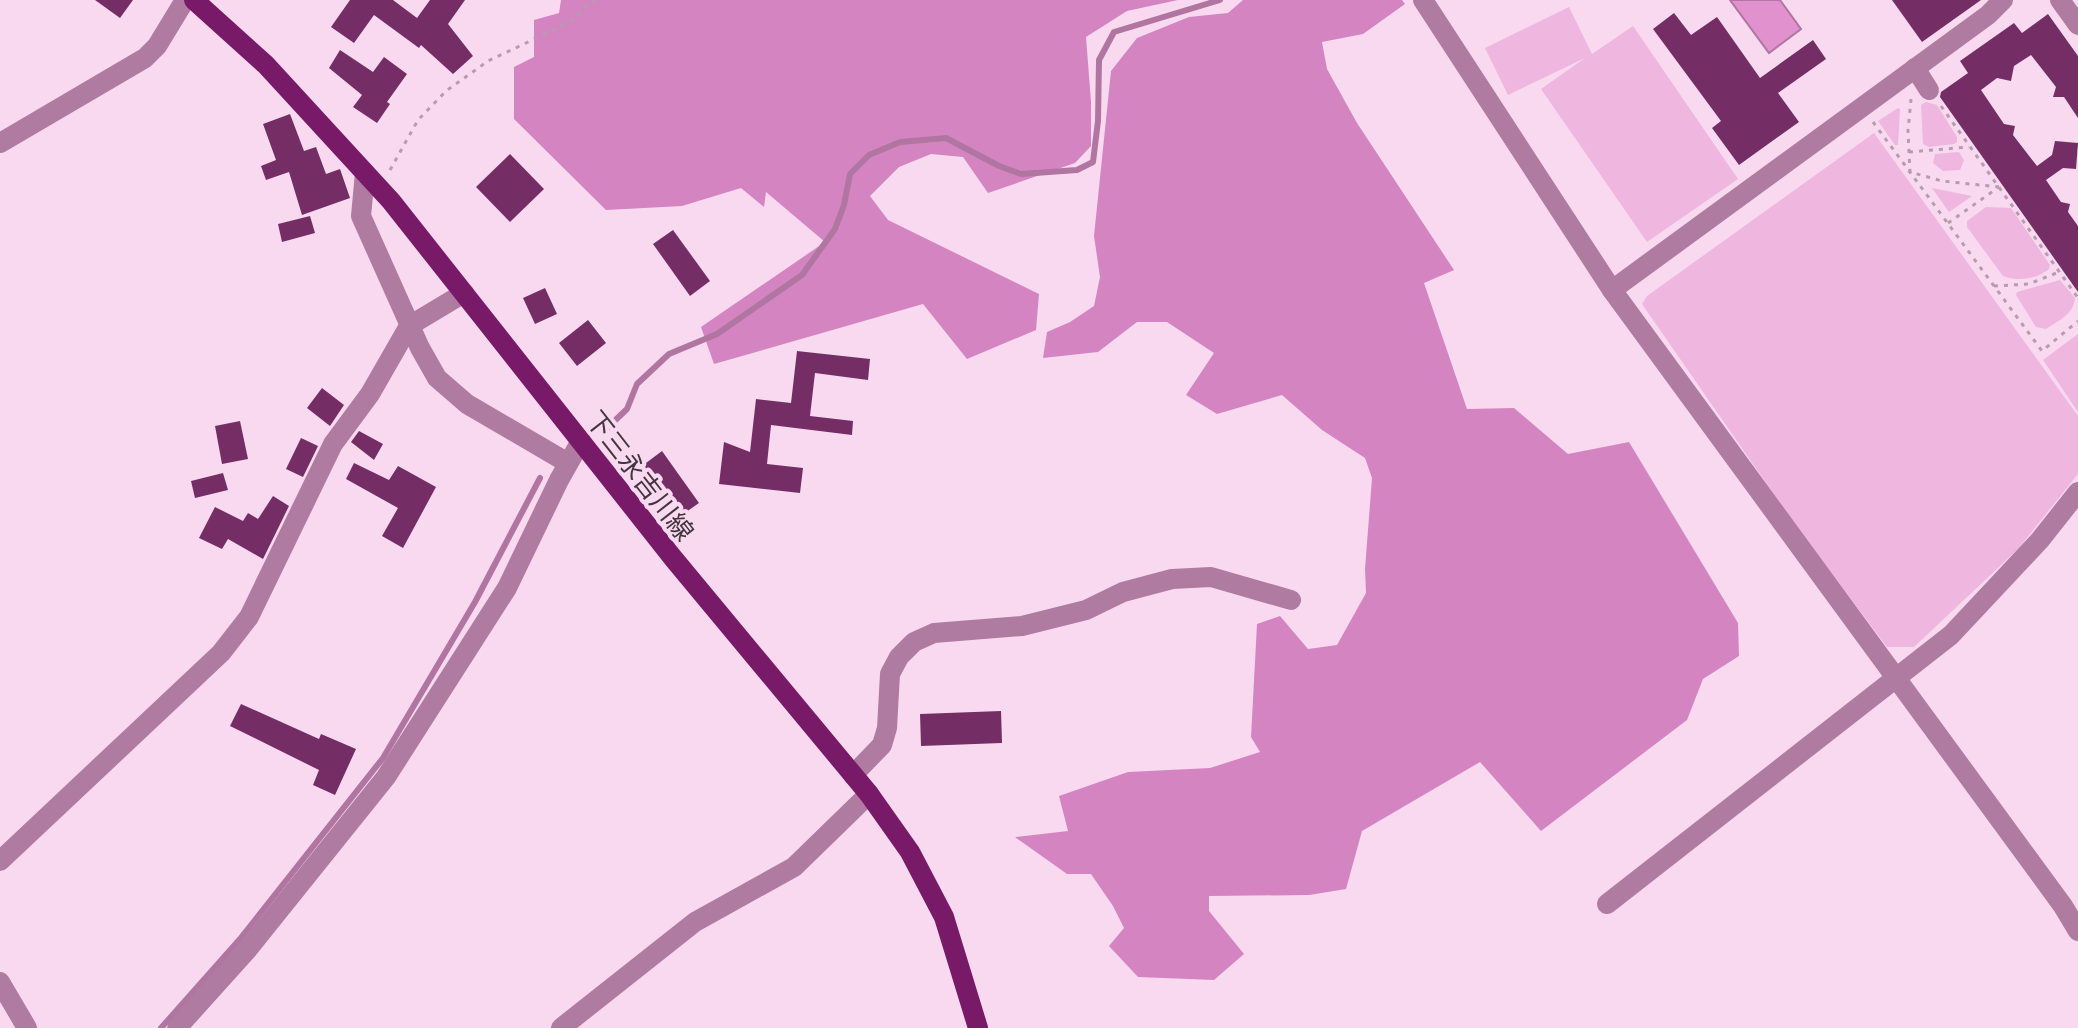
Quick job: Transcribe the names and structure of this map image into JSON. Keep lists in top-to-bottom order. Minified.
{"streets":{"main road":["下三永吉川線"]}}
